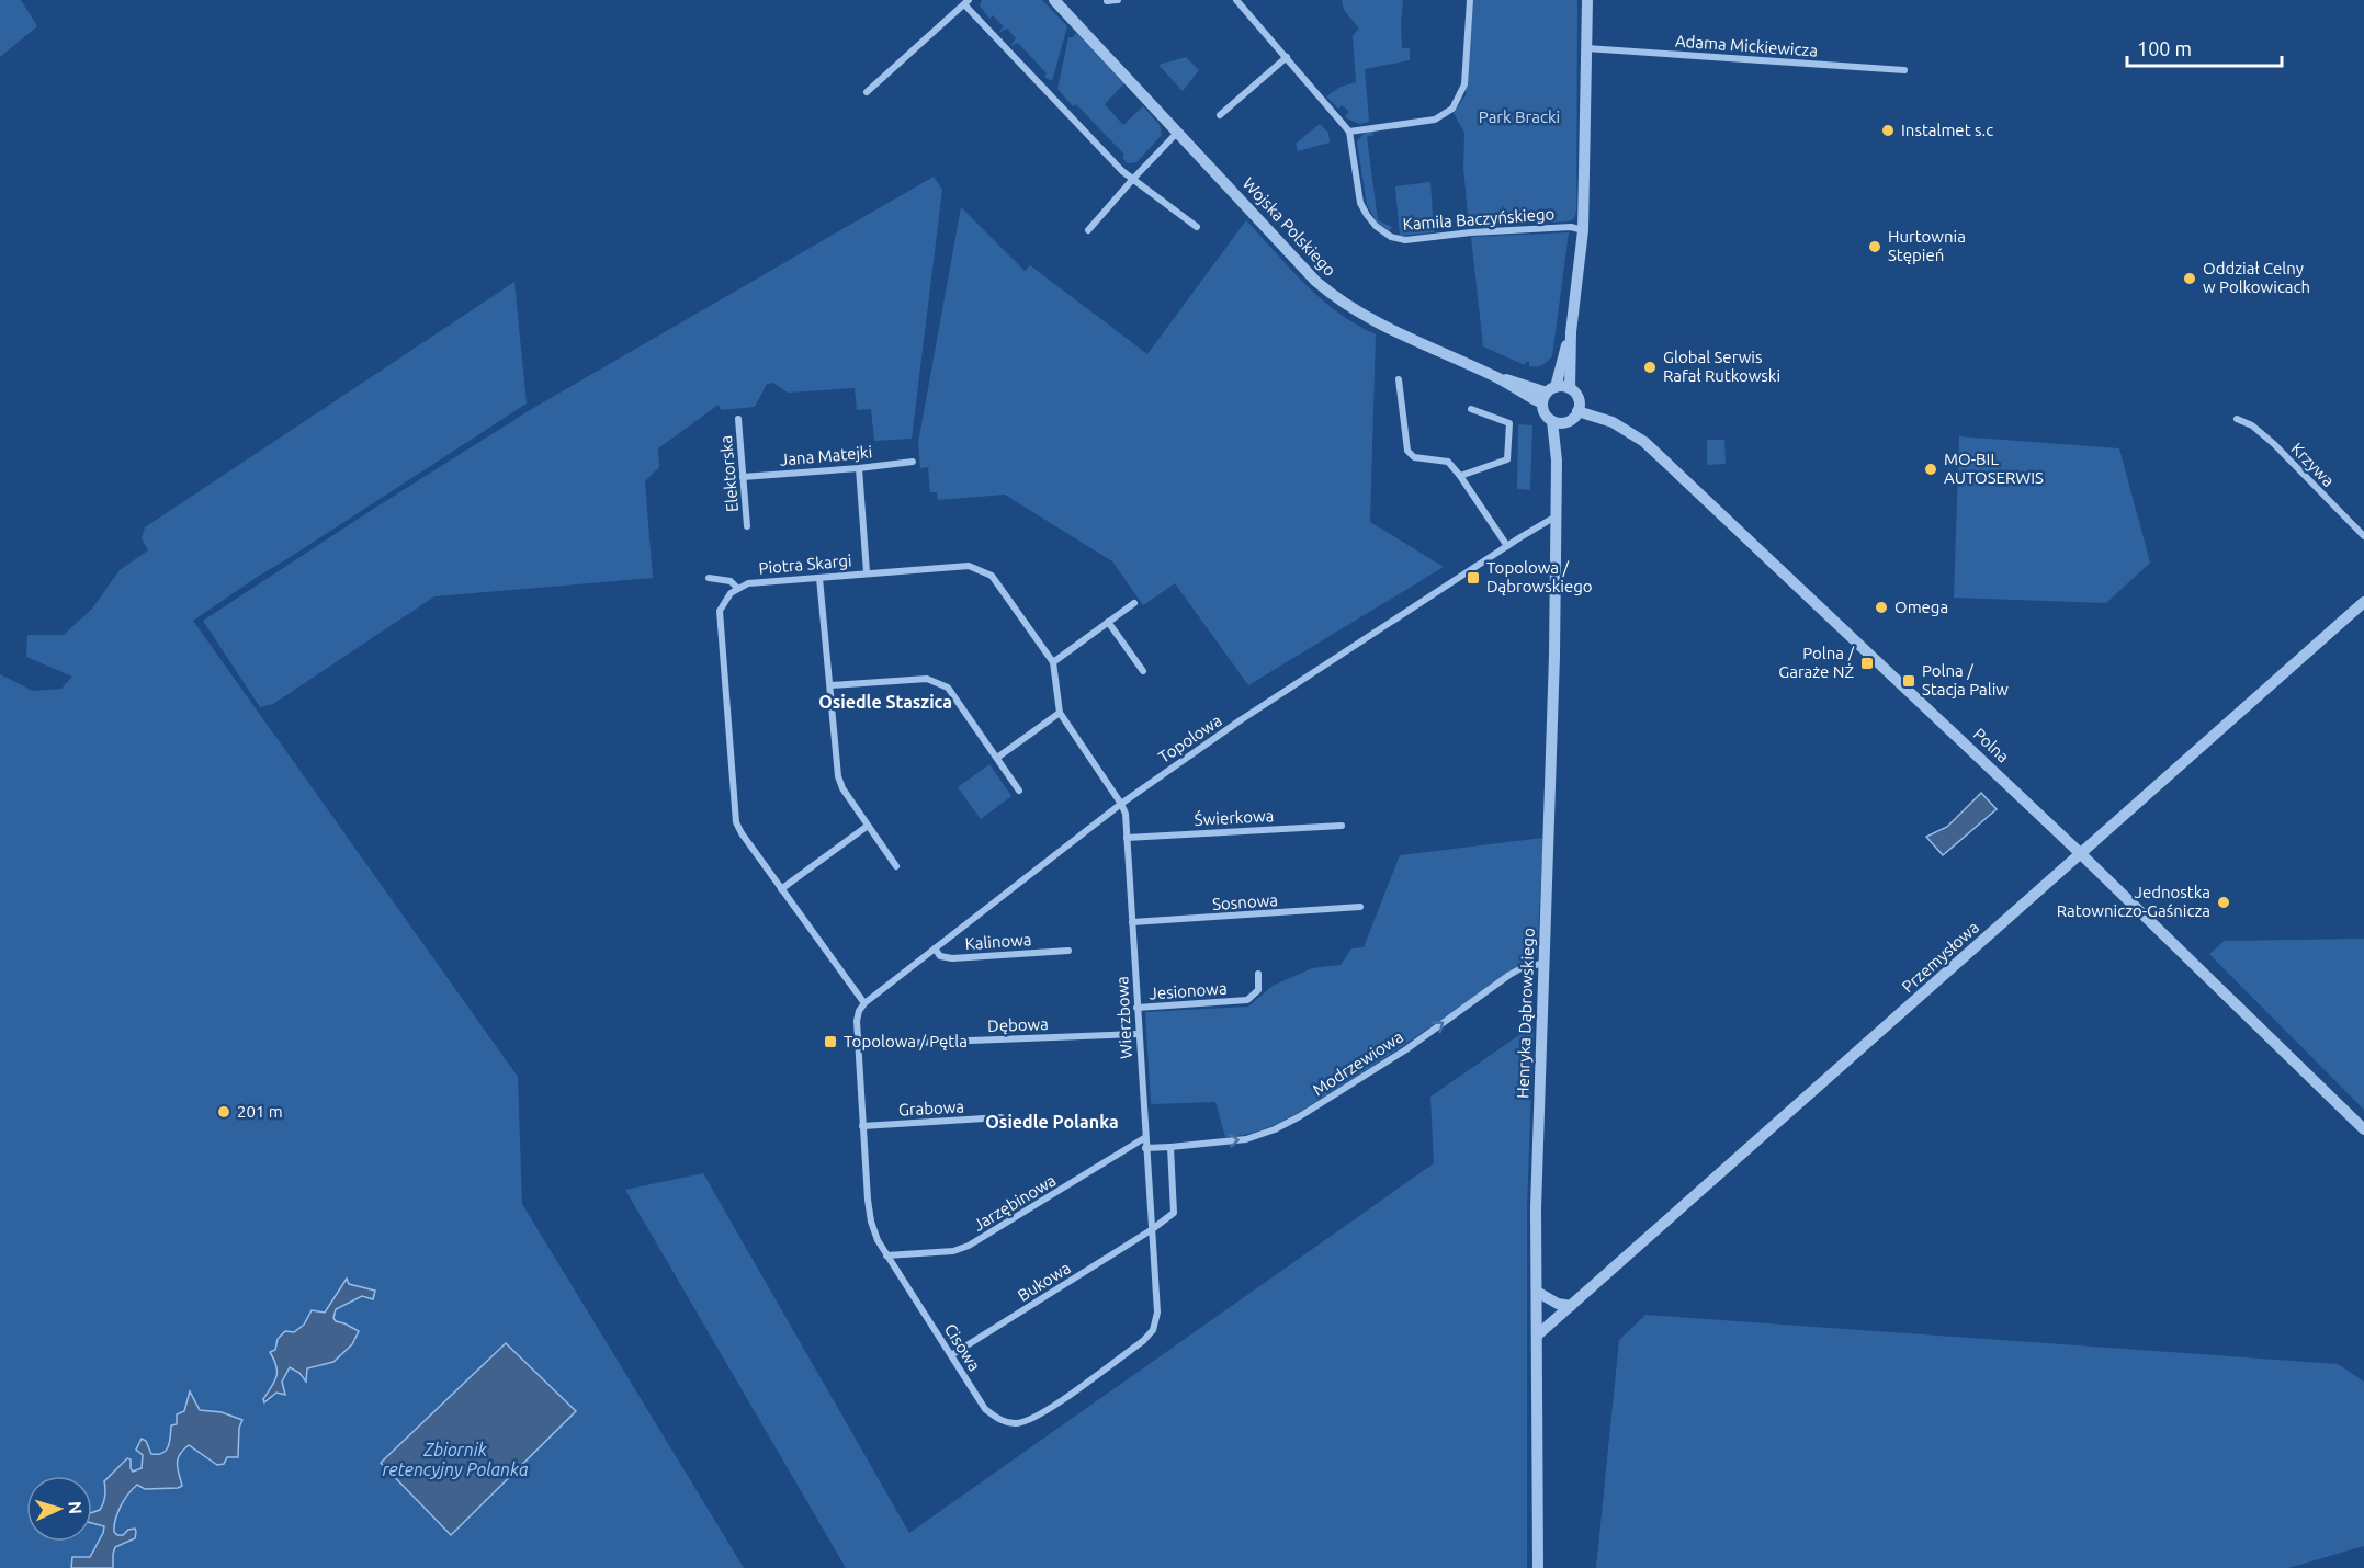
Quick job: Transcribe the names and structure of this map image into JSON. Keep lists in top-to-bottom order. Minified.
{"streets":{"street":["Adama Mickiewicza","Kamila Baczyńskiego","Wojska Polskiego","Jana Matejki","Krzywa","Elektorska","Piotra Skargi","Topolowa","Polna","Świerkowa","Sosnowa","Kalinowa","Przemysłowa","Jesionowa","Henryka Dąbrowskiego","Wierzbowa","Dębowa","Modrzewiowa","Grabowa","Jarzębinowa","Bukowa","Cisowa"]},"crossings":[["Wojska Polskiego","Polna"],["Wojska Polskiego","Henryka Dąbrowskiego"],["Jana Matejki","Elektorska"],["Piotra Skargi","Topolowa"],["Piotra Skargi","Wierzbowa"],["Topolowa","Kalinowa"],["Topolowa","Henryka Dąbrowskiego"],["Topolowa","Wierzbowa"],["Topolowa","Cisowa"],["Polna","Przemysłowa"],["Polna","Henryka Dąbrowskiego"],["Świerkowa","Wierzbowa"],["Sosnowa","Wierzbowa"],["Przemysłowa","Henryka Dąbrowskiego"],["Jesionowa","Wierzbowa"],["Henryka Dąbrowskiego","Modrzewiowa"],["Wierzbowa","Dębowa"],["Wierzbowa","Modrzewiowa"],["Wierzbowa","Jarzębinowa"],["Wierzbowa","Bukowa"],["Wierzbowa","Cisowa"],["Dębowa","Cisowa"],["Modrzewiowa","Bukowa"],["Grabowa","Cisowa"],["Jarzębinowa","Cisowa"],["Bukowa","Cisowa"]],"one_way":["Modrzewiowa"],"districts":["Osiedle Staszica","Osiedle Polanka"],"water":["Zbiornik retencyjny Polanka"],"parks":["Park Bracki"],"places":{"other":["Instalmet s.c","Hurtownia Stępień","Oddział Celny w Polkowicach","Global Serwis Rafał Rutkowski","MO-BIL AUTOSERWIS","Omega","Jednostka Ratowniczo-Gaśnicza","201 m"],"transit":["Topolowa / Dąbrowskiego","Polna / Garaże NŻ","Polna / Stacja Paliw","Topolowa / Pętla"]},"scale_bar":"100 m","north":"right"}
